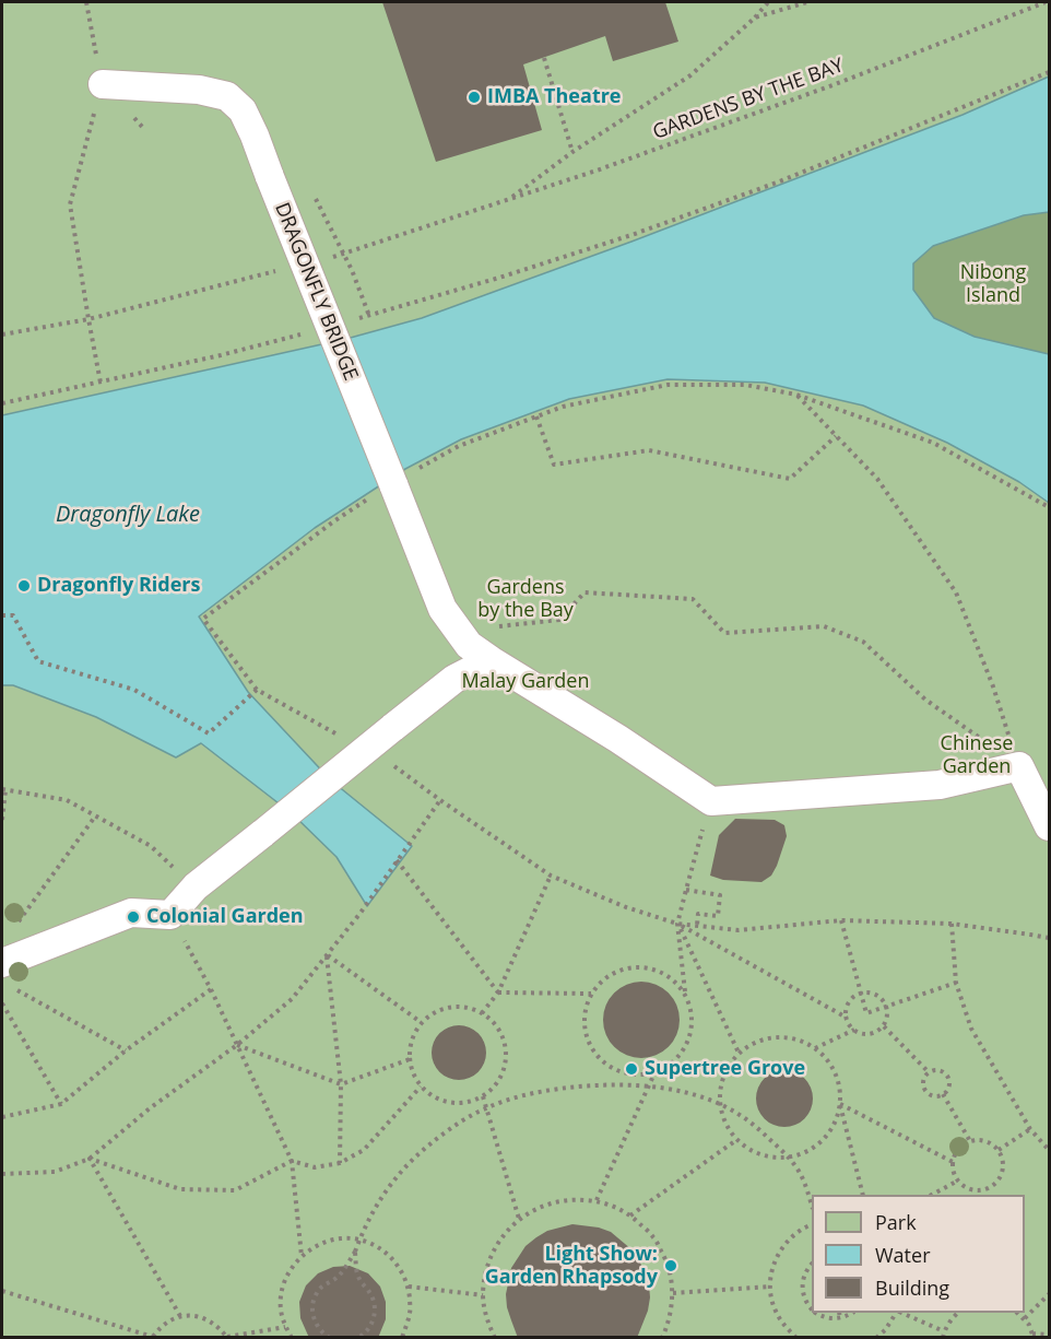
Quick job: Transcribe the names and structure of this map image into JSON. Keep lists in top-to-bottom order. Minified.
{"streets":{"street":["DRAGONFLY BRIDGE"],"path":["GARDENS BY THE BAY"]},"water":["Dragonfly Lake"],"parks":["Nibong Island","Gardens by the Bay","Malay Garden","Chinese Garden"],"places":["IMBA Theatre","Dragonfly Riders","Colonial Garden","Supertree Grove","Light Show: Garden Rhapsody"],"legend":["Park","Water","Building"]}
